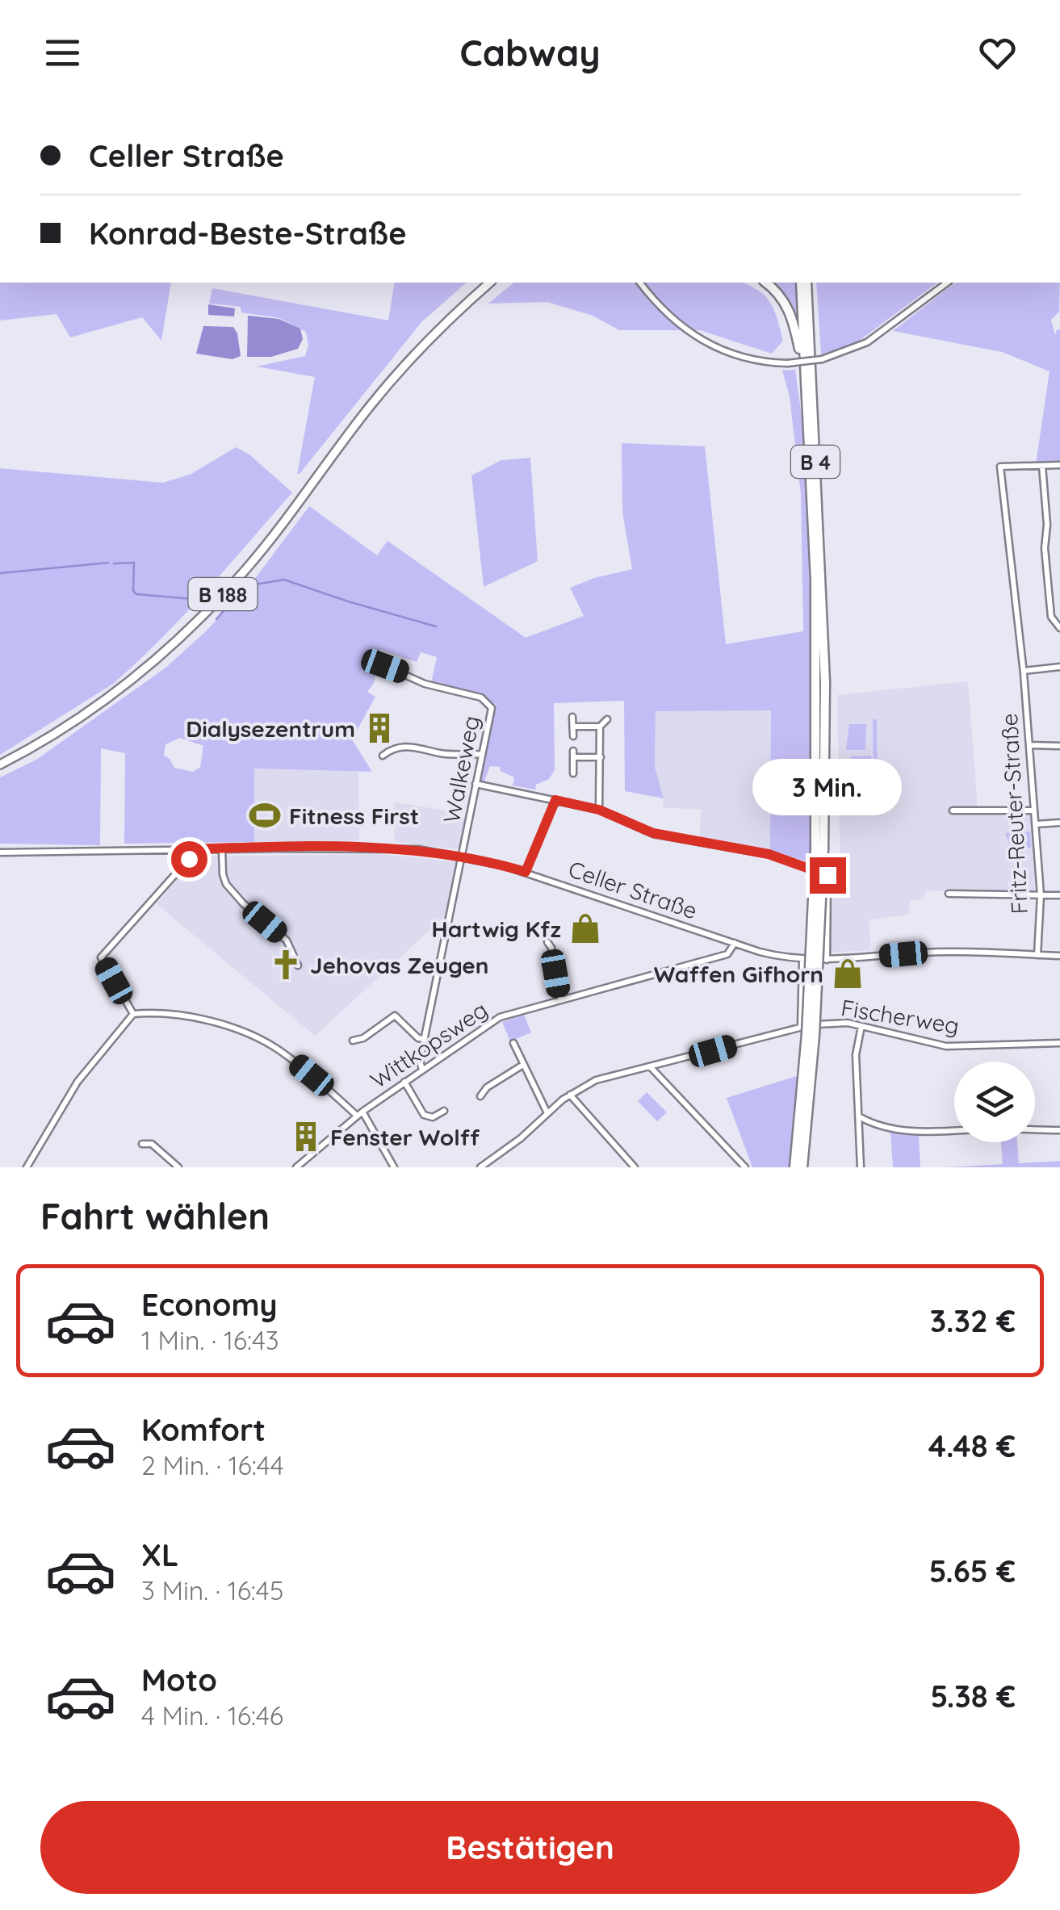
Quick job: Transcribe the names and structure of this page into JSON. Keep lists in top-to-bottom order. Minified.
{"streets":{"highway":["B 4"],"main road":["B 188"],"street":["Walkeweg","Fritz-Reuter-Straße","Celler Straße","Fischerweg","Wittkopsweg"]},"crossings":[["B 4","Fischerweg"],["Walkeweg","Celler Straße"],["Walkeweg","Wittkopsweg"],["Fritz-Reuter-Straße","Celler Straße"],["Celler Straße","Wittkopsweg"]],"places":{"building":["Dialysezentrum","Fenster Wolff"],"sports":["Fitness First"],"shop":["Hartwig Kfz","Waffen Gifhorn"],"church":["Jehovas Zeugen"]},"page":{"header":"Cabway","banner":["Celler Straße","Konrad-Beste-Straße"],"bubble":"3 Min.","heading":"Fahrt wählen","list":[{"name":"Economy","note":"1 Min. · 16:43","value":"3.32 €"},{"name":"Komfort","note":"2 Min. · 16:44","value":"4.48 €"},{"name":"XL","note":"3 Min. · 16:45","value":"5.65 €"},{"name":"Moto","note":"4 Min. · 16:46","value":"5.38 €"}],"buttons":"Bestätigen"}}
